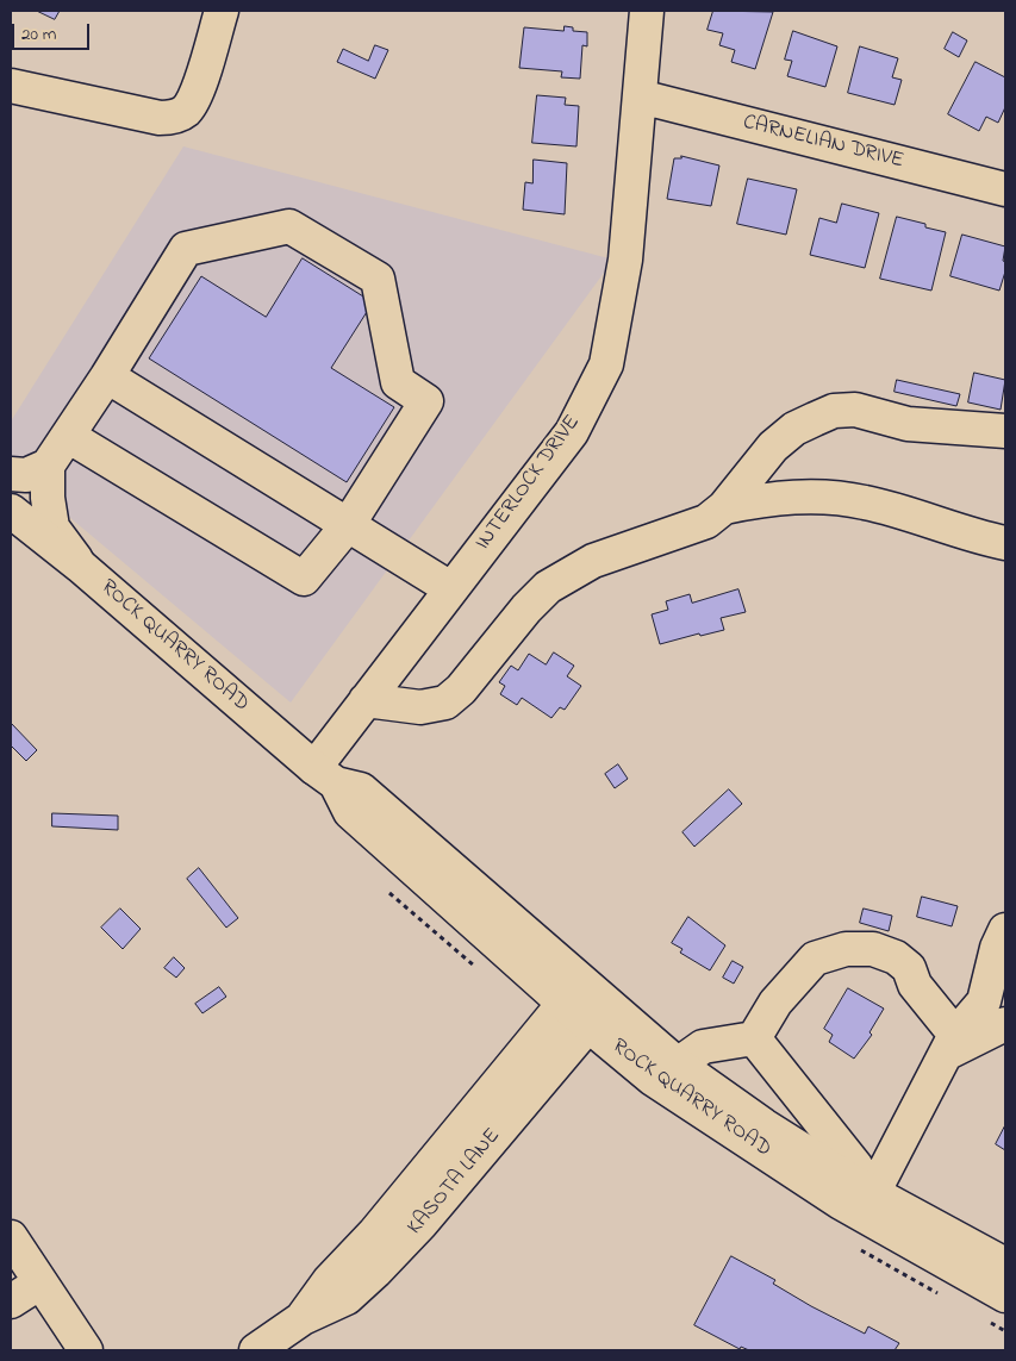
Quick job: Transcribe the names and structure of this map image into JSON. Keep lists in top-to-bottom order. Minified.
{"streets":{"street":["CARNELIAN DRIVE","INTERLOCK DRIVE","ROCK QUARRY ROAD","KASOTA LANE"]},"crossings":[["CARNELIAN DRIVE","INTERLOCK DRIVE"],["INTERLOCK DRIVE","ROCK QUARRY ROAD"],["ROCK QUARRY ROAD","KASOTA LANE"]],"scale_bar":"20 m"}
